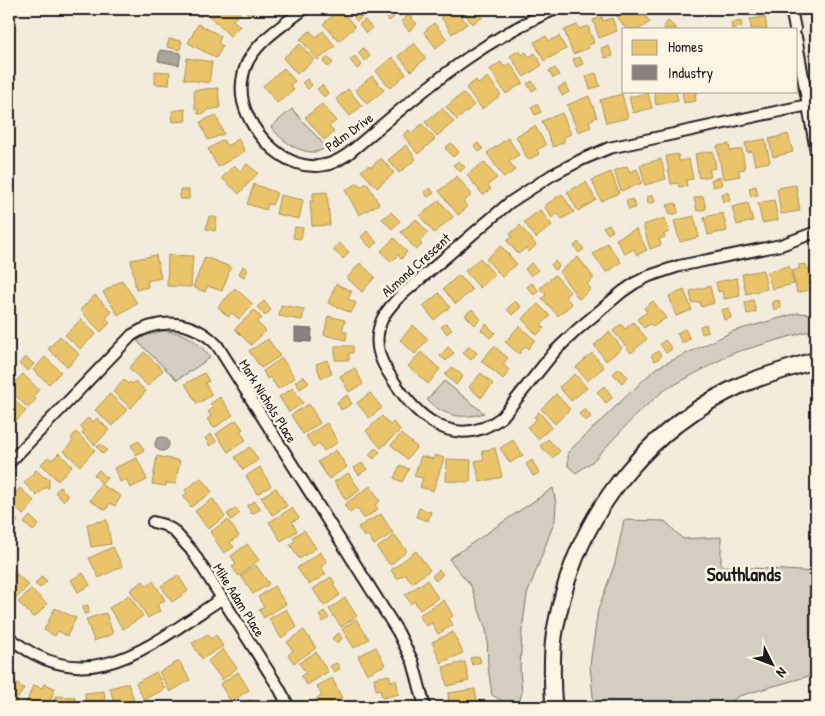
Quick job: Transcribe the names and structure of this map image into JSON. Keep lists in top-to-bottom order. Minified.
{"streets":{"street":["Palm Drive","Almond Crescent","Mark Nichols Place","Mike Adam Place"]},"districts":["Southlands"],"legend":["Homes","Industry"],"north":"bottom right"}
